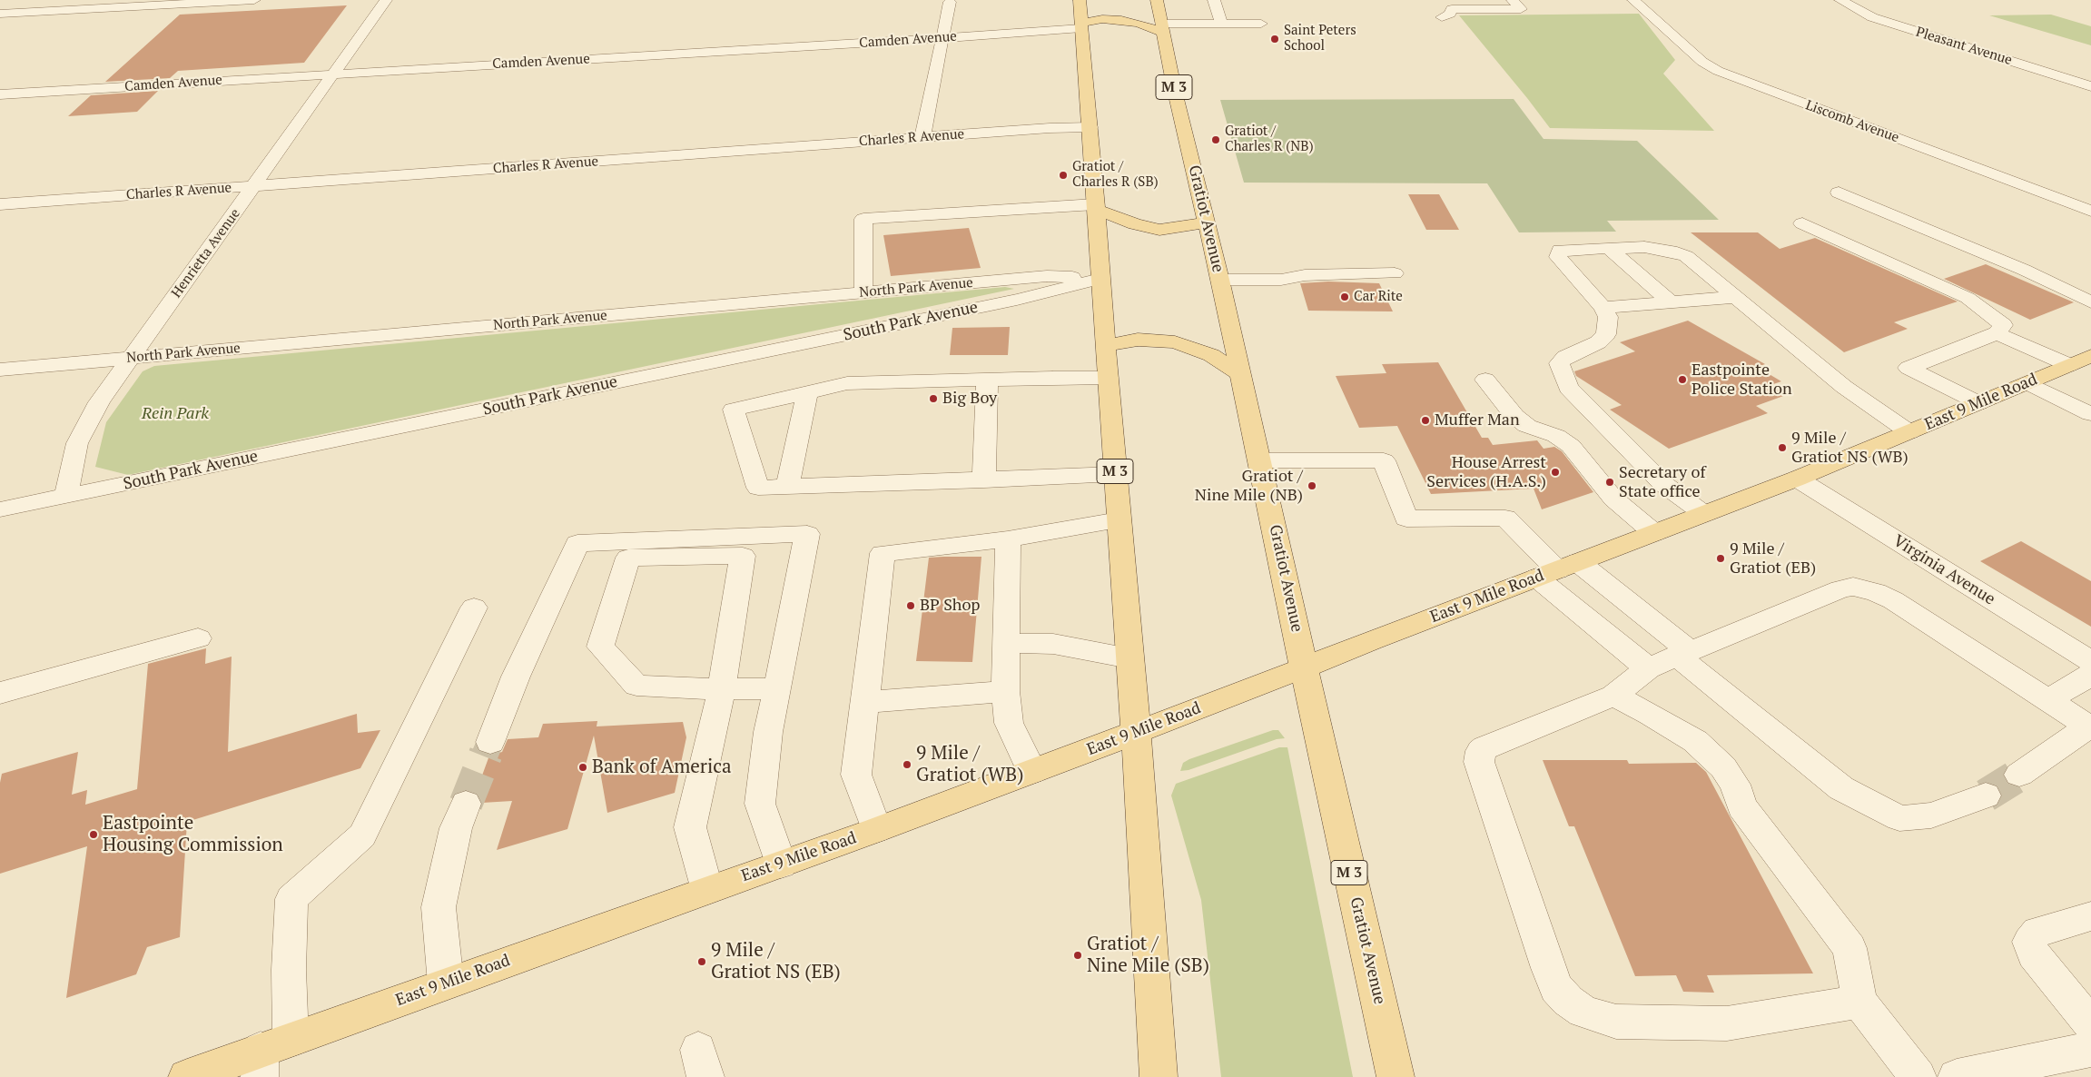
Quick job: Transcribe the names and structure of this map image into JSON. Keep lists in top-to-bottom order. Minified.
{"streets":{"main road":["M 3","Gratiot Avenue","East 9 Mile Road"],"street":["Camden Avenue","Pleasant Avenue","Liscomb Avenue","Charles R Avenue","Henrietta Avenue","North Park Avenue","South Park Avenue","Virginia Avenue"]},"crossings":[["Camden Avenue","M 3"],["Camden Avenue","Henrietta Avenue"],["M 3","Charles R Avenue"],["M 3","North Park Avenue"],["M 3","South Park Avenue"],["M 3","East 9 Mile Road"],["Charles R Avenue","Henrietta Avenue"],["Gratiot Avenue","East 9 Mile Road"],["Henrietta Avenue","North Park Avenue"],["Henrietta Avenue","South Park Avenue"],["North Park Avenue","South Park Avenue"],["East 9 Mile Road","Virginia Avenue"]],"parks":["Rein Park"],"places":["Saint Peters School","Gratiot / Charles R (NB)","Gratiot / Charles R (SB)","Car Rite","Eastpointe Police Station","Big Boy","Muffer Man","9 Mile / Gratiot NS (WB)","House Arrest Services (H.A.S.)","Secretary of State office","Gratiot / Nine Mile (NB)","9 Mile / Gratiot (EB)","BP Shop","9 Mile / Gratiot (WB)","Bank of America","Eastpointe Housing Commission","Gratiot / Nine Mile (SB)","9 Mile / Gratiot NS (EB)"]}
